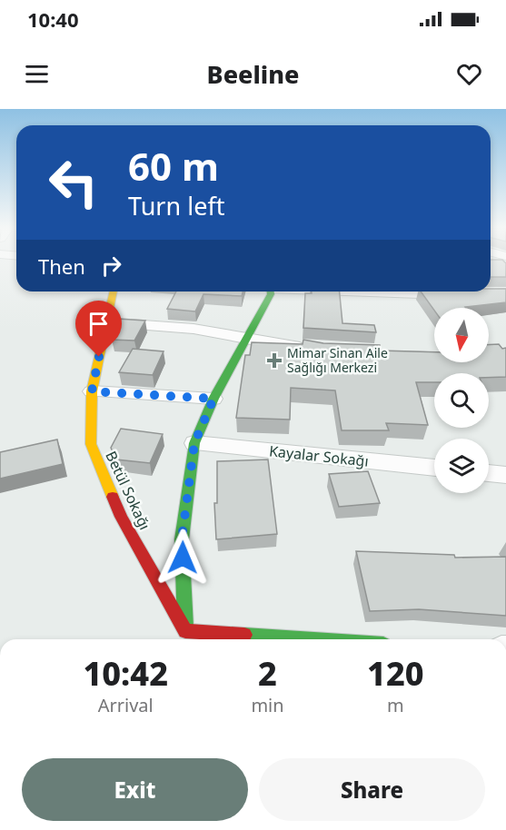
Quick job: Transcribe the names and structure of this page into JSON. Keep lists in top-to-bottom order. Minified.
{"streets":{"street":["Kayalar Sokağı","Betül Sokağı"]},"places":{"health":["Mimar Sinan Aile Sağlığı Merkezi"]},"north":"bottom","page":{"status":"10:40","header":"Beeline","turn":["60 m","Turn left"],"then":"Then","eta":["10:42","Arrival","2","min","120","m"],"buttons":["Exit","Share"]}}
